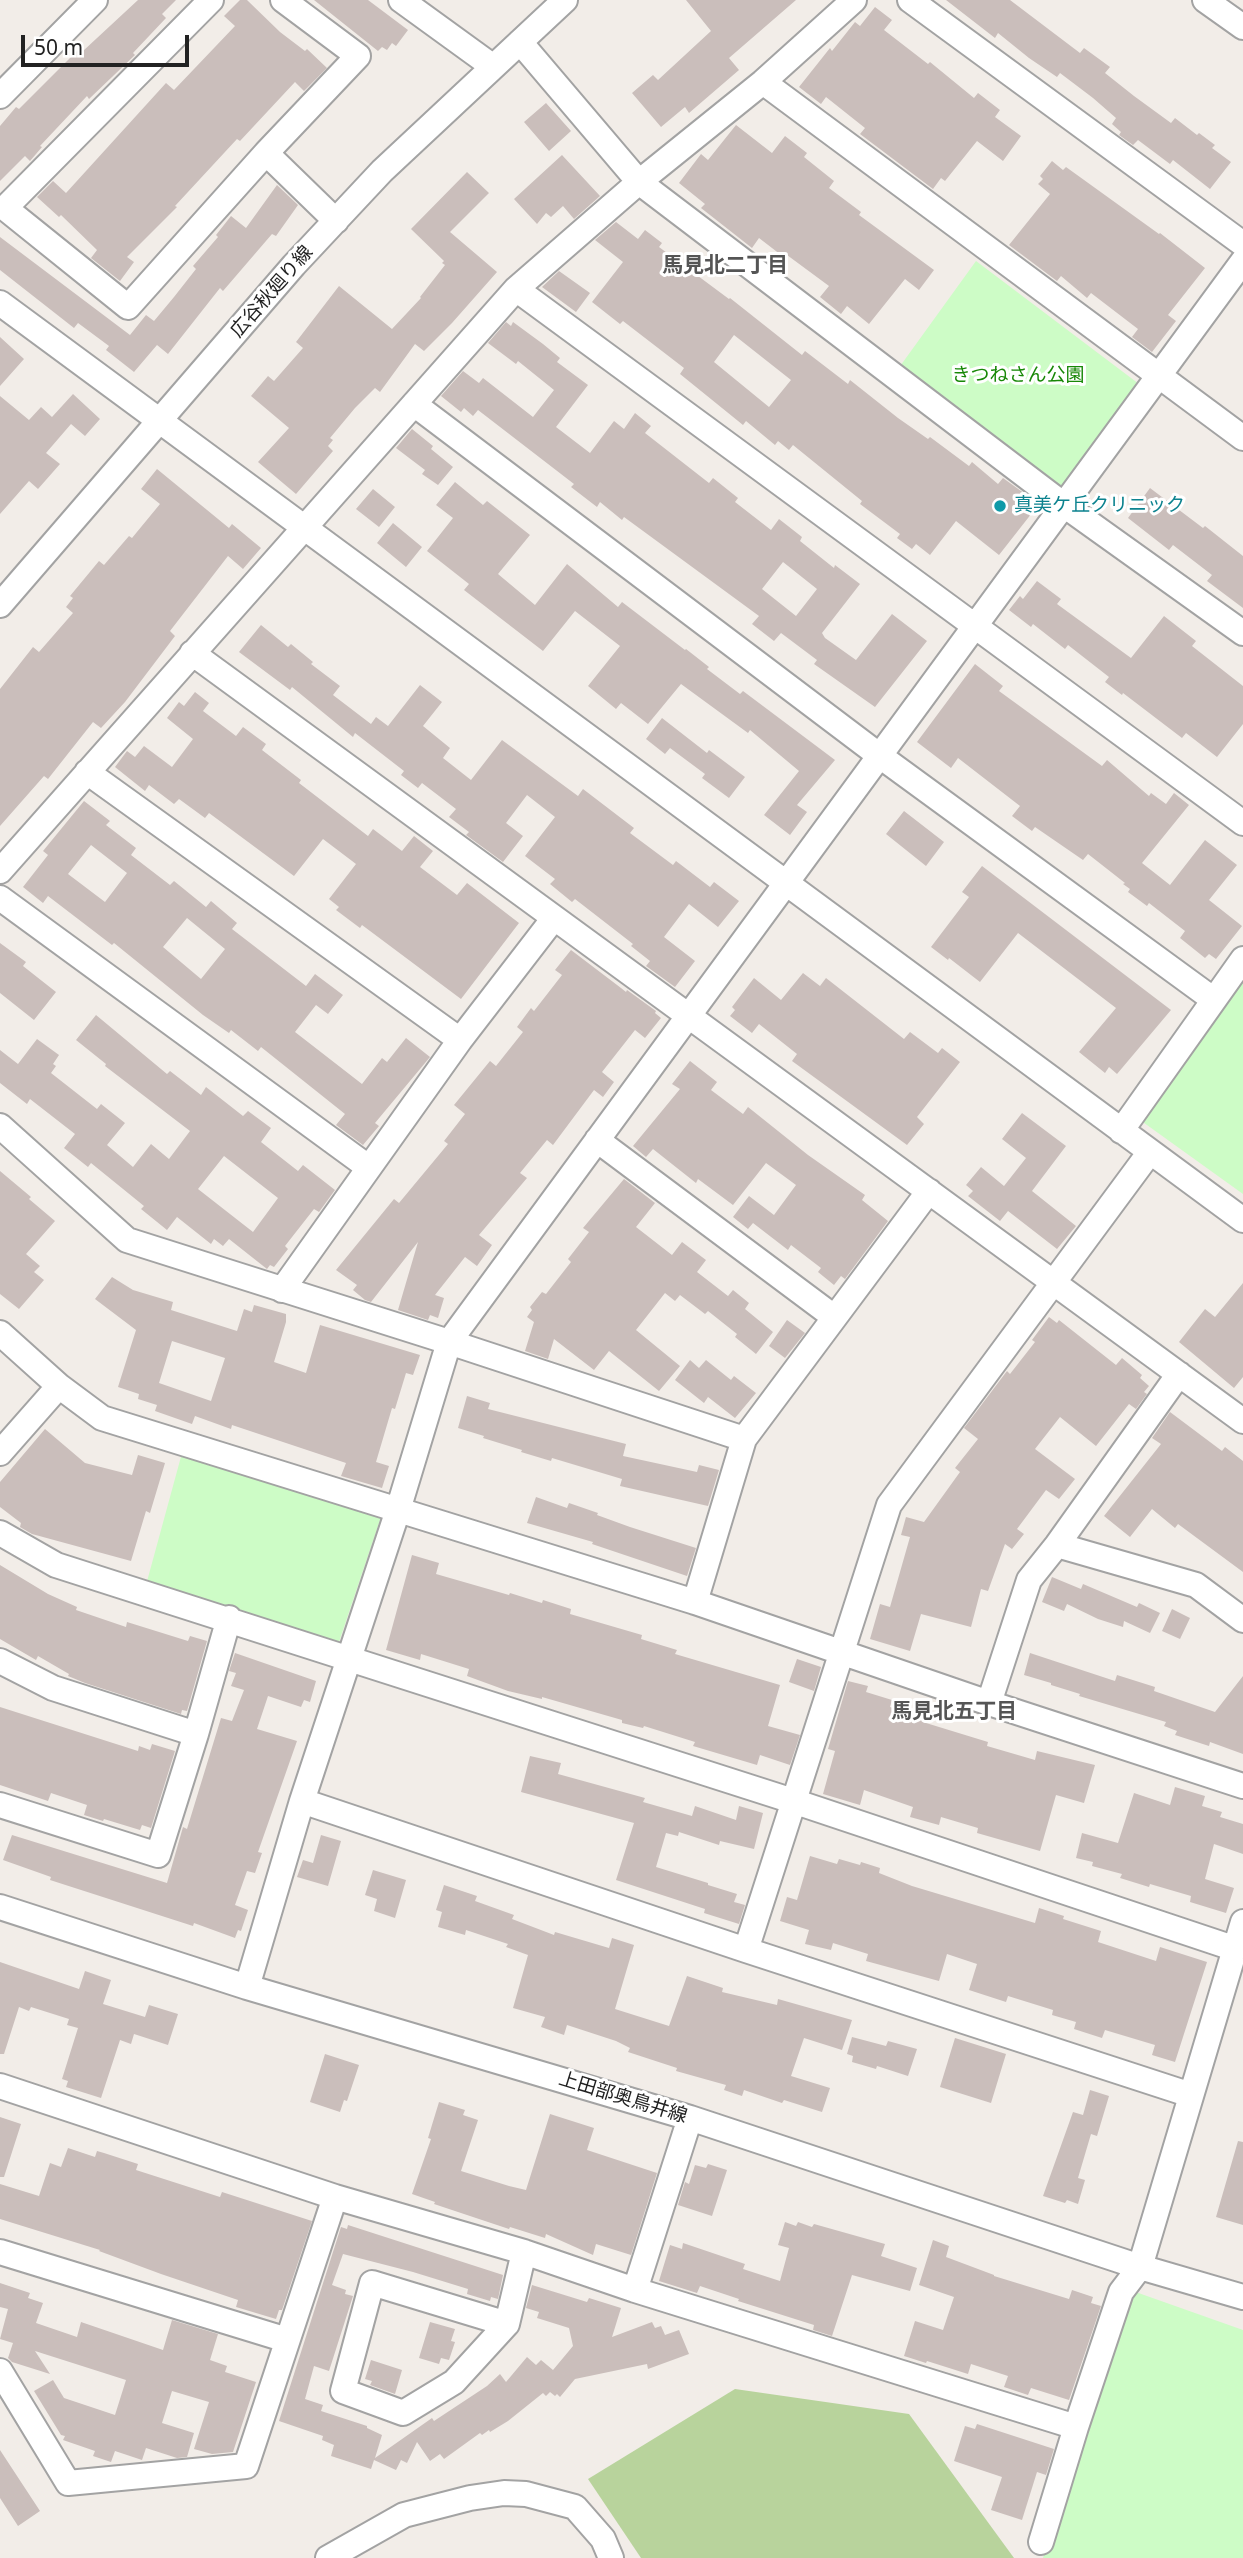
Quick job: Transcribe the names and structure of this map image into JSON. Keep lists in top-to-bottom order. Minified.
{"streets":{"street":["広谷秋廻り線","上田部奥鳥井線"]},"districts":["馬見北二丁目","馬見北五丁目"],"parks":["きつねさん公園"],"places":["真美ケ丘クリニック"],"scale_bar":"50 m"}
